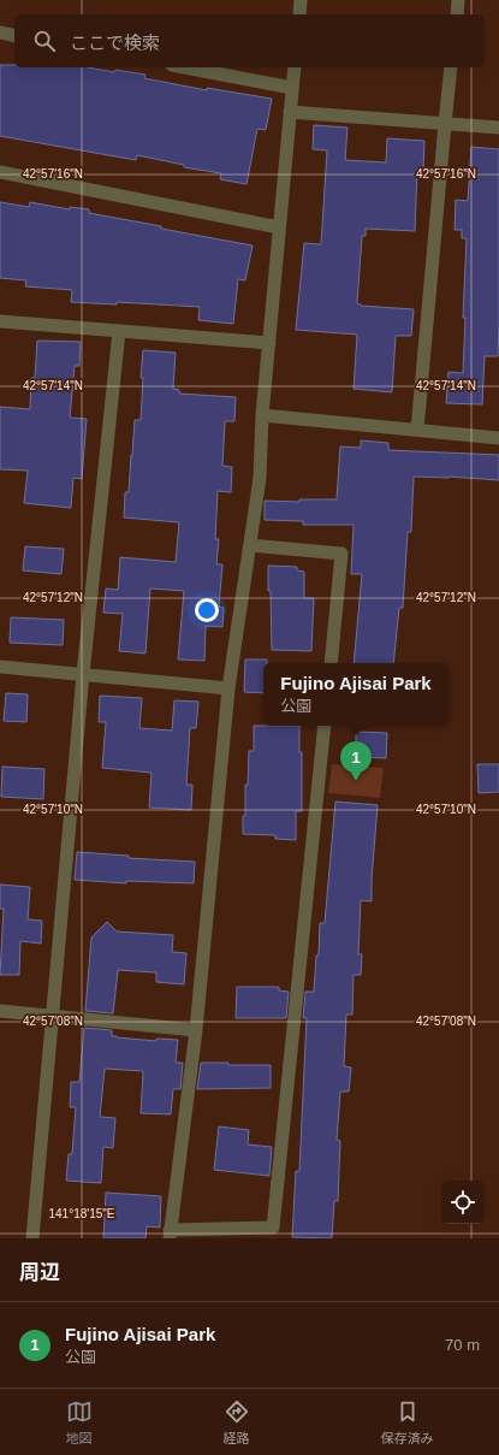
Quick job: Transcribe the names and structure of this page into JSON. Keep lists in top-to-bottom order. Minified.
{"page":{"search":"ここで検索","popup":["Fujino Ajisai Park","公園"],"pins":"1","heading":"周辺","list":[{"mark":"1","name":"Fujino Ajisai Park","note":"公園","value":"70 m"}],"nav":["地図","経路","保存済み"]},"coordinates":["42°57'16\"N","42°57'14\"N","42°57'12\"N","42°57'10\"N","42°57'08\"N","141°18'15\"E"]}
